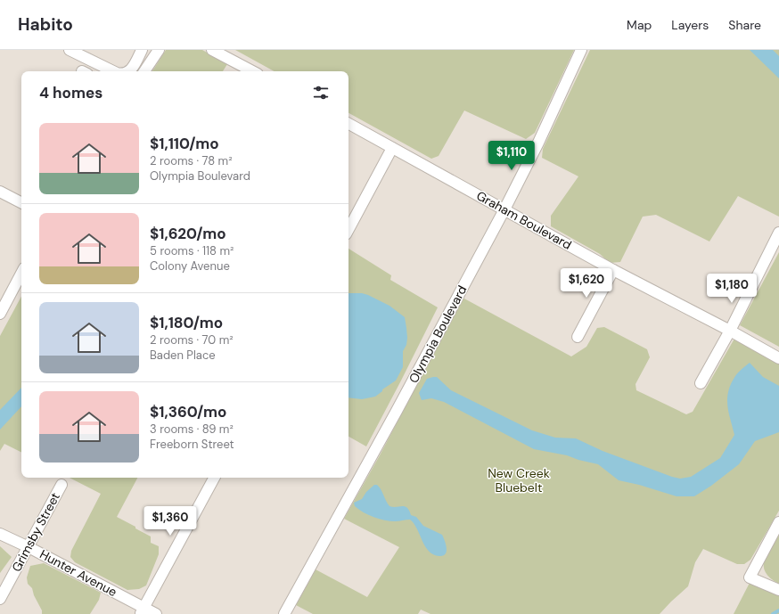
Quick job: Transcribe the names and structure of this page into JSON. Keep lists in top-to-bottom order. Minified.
{"streets":{"street":["Graham Boulevard","Olympia Boulevard","Grimsby Street","Hunter Avenue"]},"crossings":[["Graham Boulevard","Olympia Boulevard"],["Grimsby Street","Hunter Avenue"]],"parks":["New Creek Bluebelt"],"page":{"header":"Habito","nav":["Map","Layers","Share"],"heading":"4 homes","list":[{"name":"$1,110/mo","note":"2 rooms · 78 m² · Olympia Boulevard"},{"name":"$1,620/mo","note":"5 rooms · 118 m² · Colony Avenue"},{"name":"$1,180/mo","note":"2 rooms · 70 m² · Baden Place"},{"name":"$1,360/mo","note":"3 rooms · 89 m² · Freeborn Street"}],"price":["$1,110","$1,620","$1,180","$1,360"]}}
